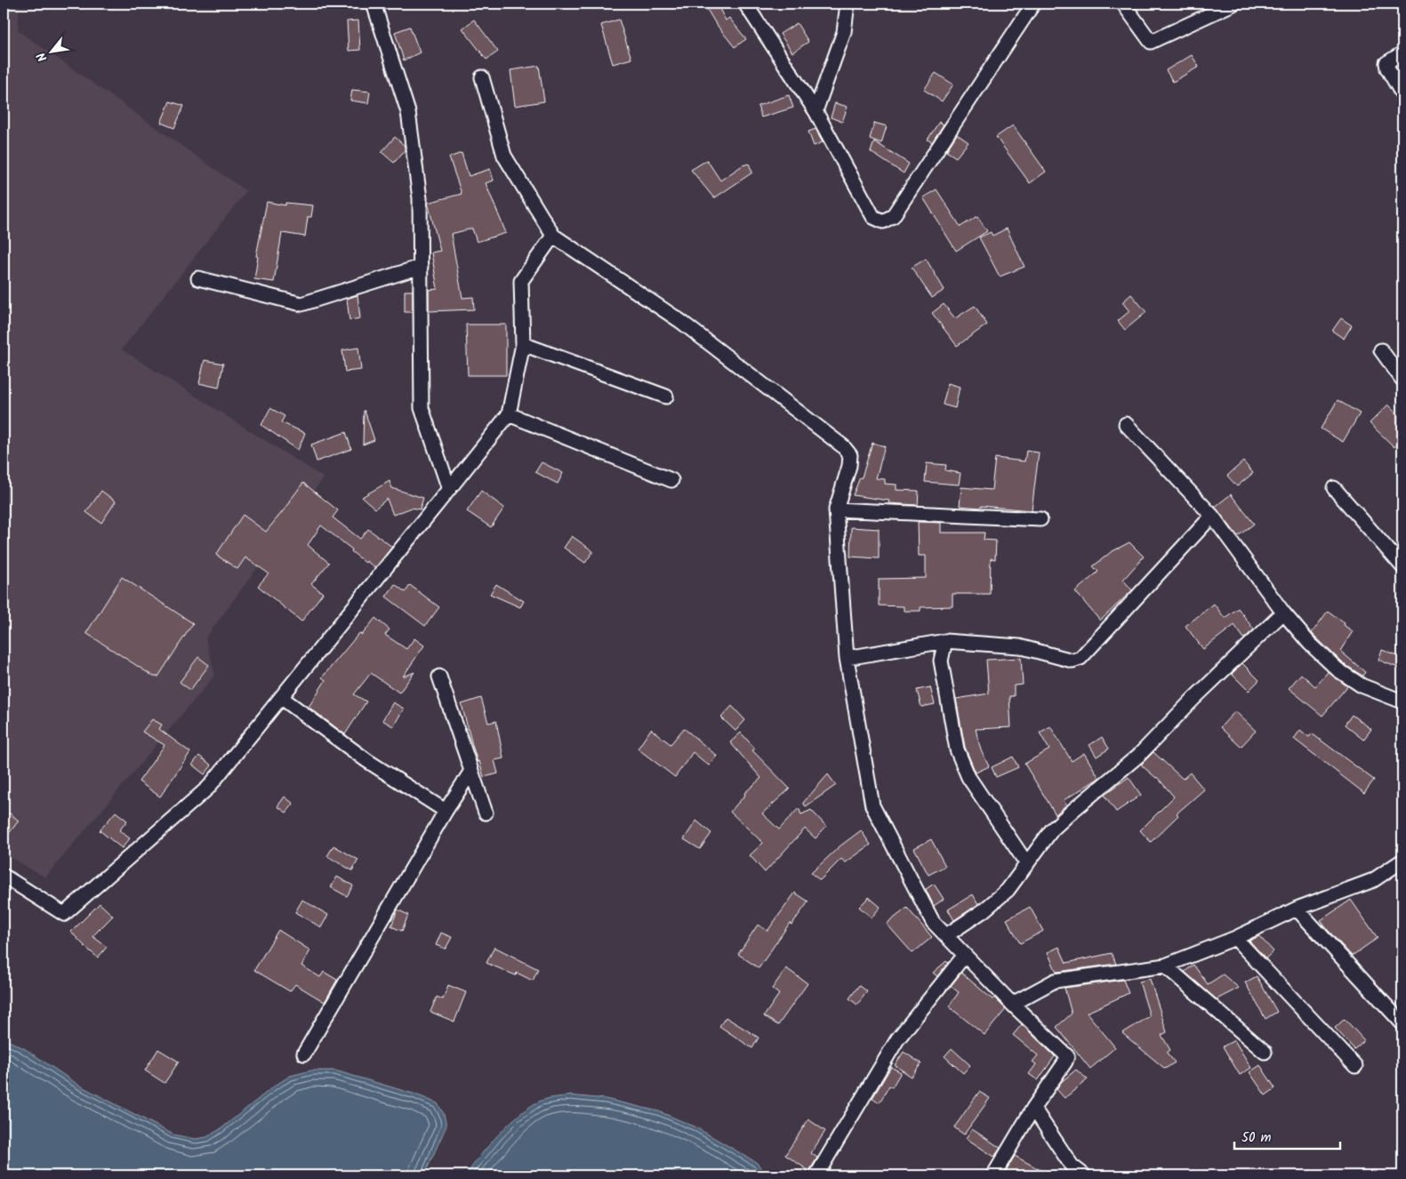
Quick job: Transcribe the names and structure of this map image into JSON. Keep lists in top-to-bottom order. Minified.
{"scale_bar":"50 m","north":"bottom left"}
